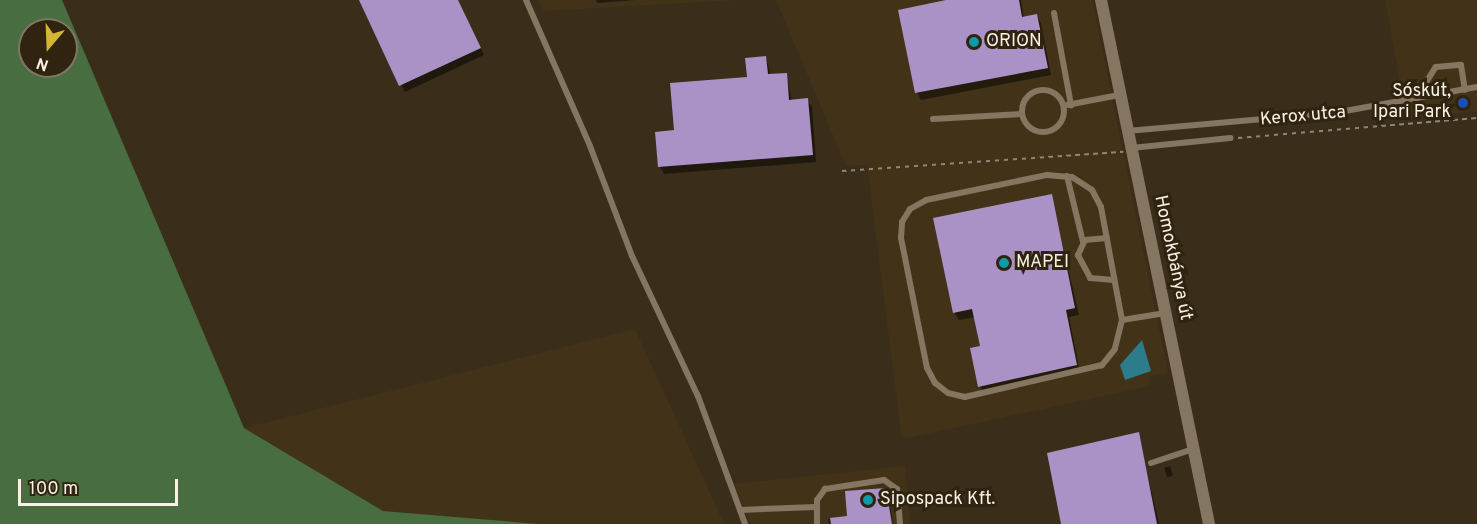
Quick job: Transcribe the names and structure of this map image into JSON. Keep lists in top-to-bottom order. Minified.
{"streets":{"street":["Homokbánya út"],"path":["Kerox utca"]},"places":["ORION","Sóskút, Ipari Park","MAPEI","Sipospack Kft."],"scale_bar":"100 m","north":"bottom"}
